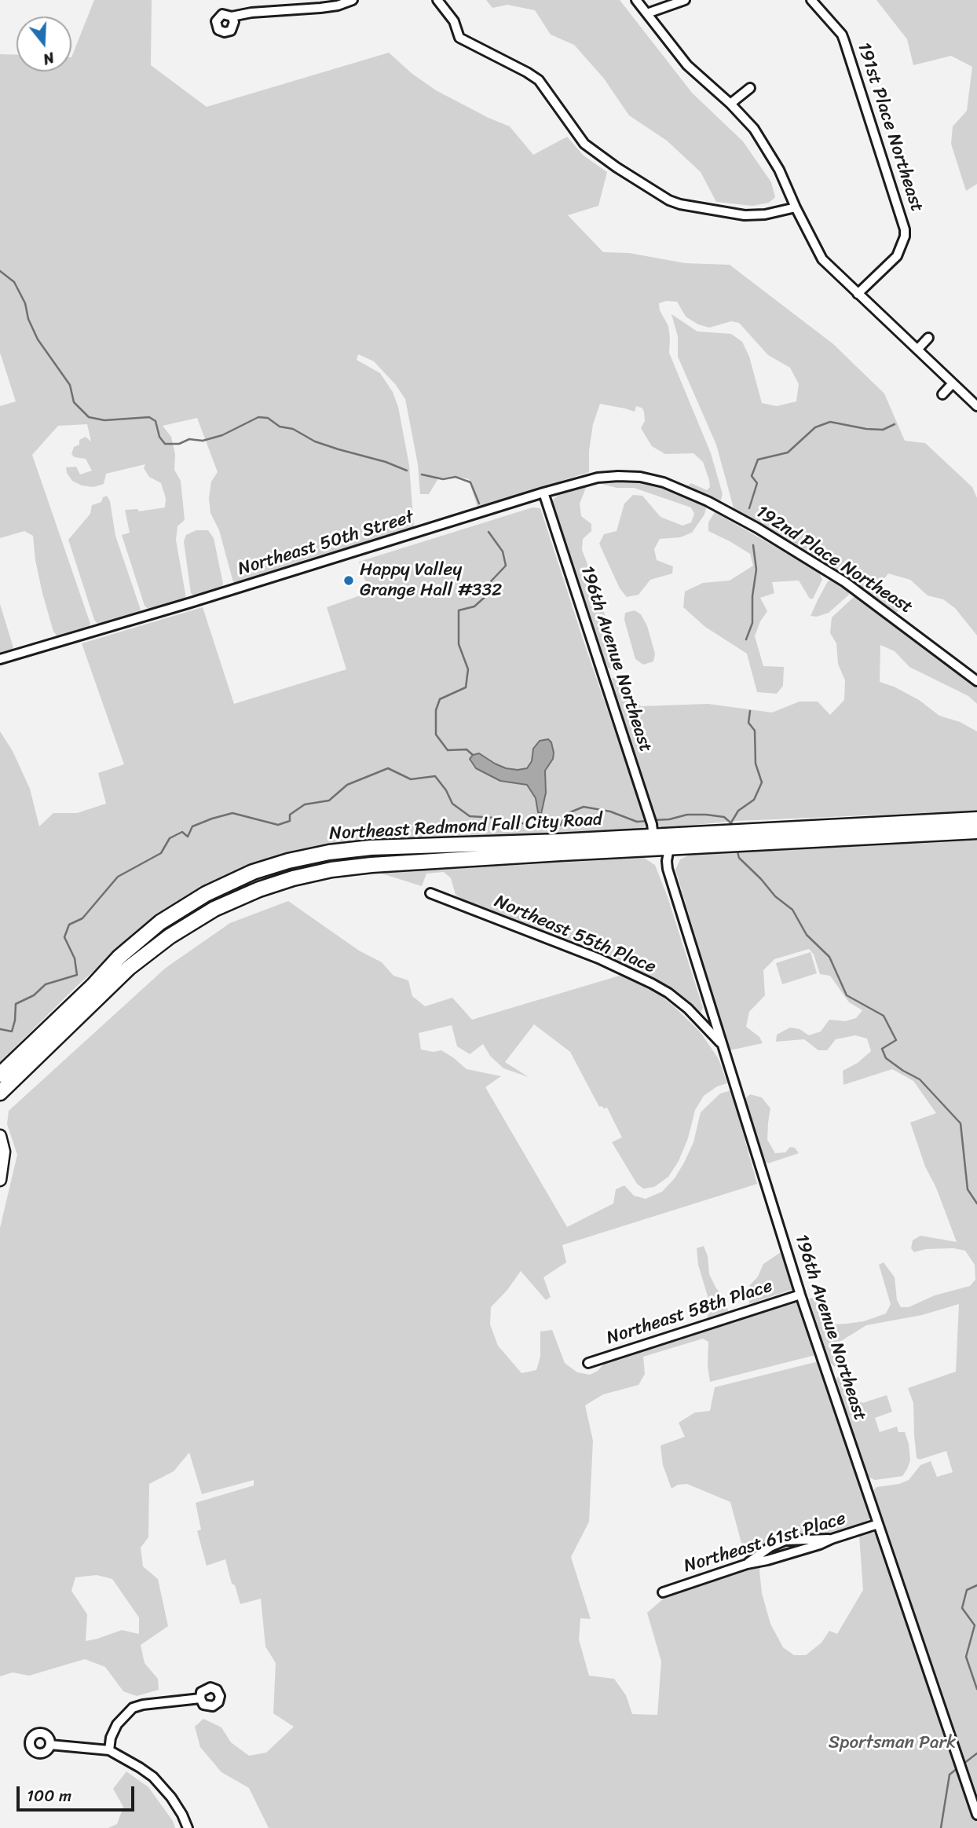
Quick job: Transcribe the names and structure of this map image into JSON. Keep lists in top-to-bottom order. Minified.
{"streets":{"main road":["Northeast Redmond Fall City Road"],"street":["191st Place Northeast","Northeast 50th Street","192nd Place Northeast","196th Avenue Northeast","Northeast 55th Place","Northeast 58th Place","Northeast 61st Place"]},"crossings":[["Northeast 50th Street","192nd Place Northeast"],["Northeast 50th Street","196th Avenue Northeast"],["196th Avenue Northeast","Northeast Redmond Fall City Road"],["196th Avenue Northeast","Northeast 55th Place"],["196th Avenue Northeast","Northeast 58th Place"],["196th Avenue Northeast","Northeast 61st Place"]],"parks":["Sportsman Park"],"places":["Happy Valley Grange Hall #332"],"scale_bar":"100 m","north":"bottom"}
